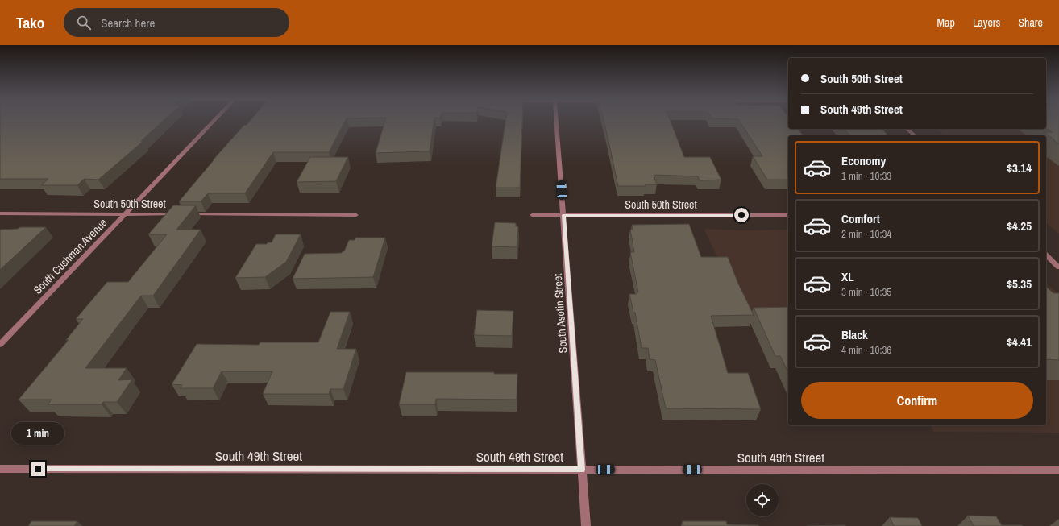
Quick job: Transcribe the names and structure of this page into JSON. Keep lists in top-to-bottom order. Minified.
{"streets":{"street":["South 50th Street","South Cushman Avenue","South Asotin Street","South 49th Street"]},"crossings":[["South 50th Street","South Cushman Avenue"],["South 50th Street","South Asotin Street"],["South Asotin Street","South 49th Street"]],"page":{"header":"Tako","search":"Search here","nav":["Map","Layers","Share"],"banner":["South 50th Street","South 49th Street"],"list":[{"name":"Economy","note":"1 min · 10:33","value":"$3.14"},{"name":"Comfort","note":"2 min · 10:34","value":"$4.25"},{"name":"XL","note":"3 min · 10:35","value":"$5.35"},{"name":"Black","note":"4 min · 10:36","value":"$4.41"}],"buttons":"Confirm","bubble":"1 min"}}
